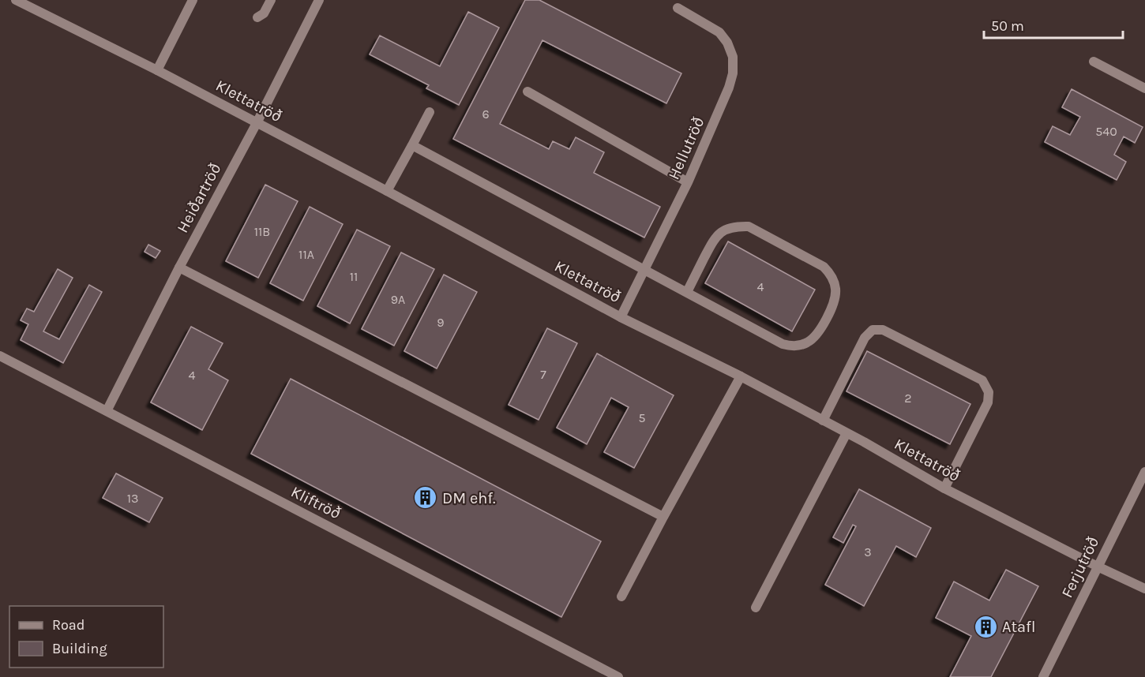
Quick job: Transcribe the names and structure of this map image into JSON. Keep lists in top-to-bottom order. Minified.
{"streets":{"street":["Klettatröð","Hellutröð","Heiðartröð","Kliftröð","Ferjutröð"]},"crossings":[["Klettatröð","Hellutröð"],["Klettatröð","Heiðartröð"],["Klettatröð","Ferjutröð"],["Heiðartröð","Kliftröð"]],"places":{"building":["DM ehf.","Atafl"]},"house_numbers":["6","540","11B","11A","11","4","9A","9","7","4","2","5","13","3"],"legend":["Road","Building"],"scale_bar":"50 m"}
